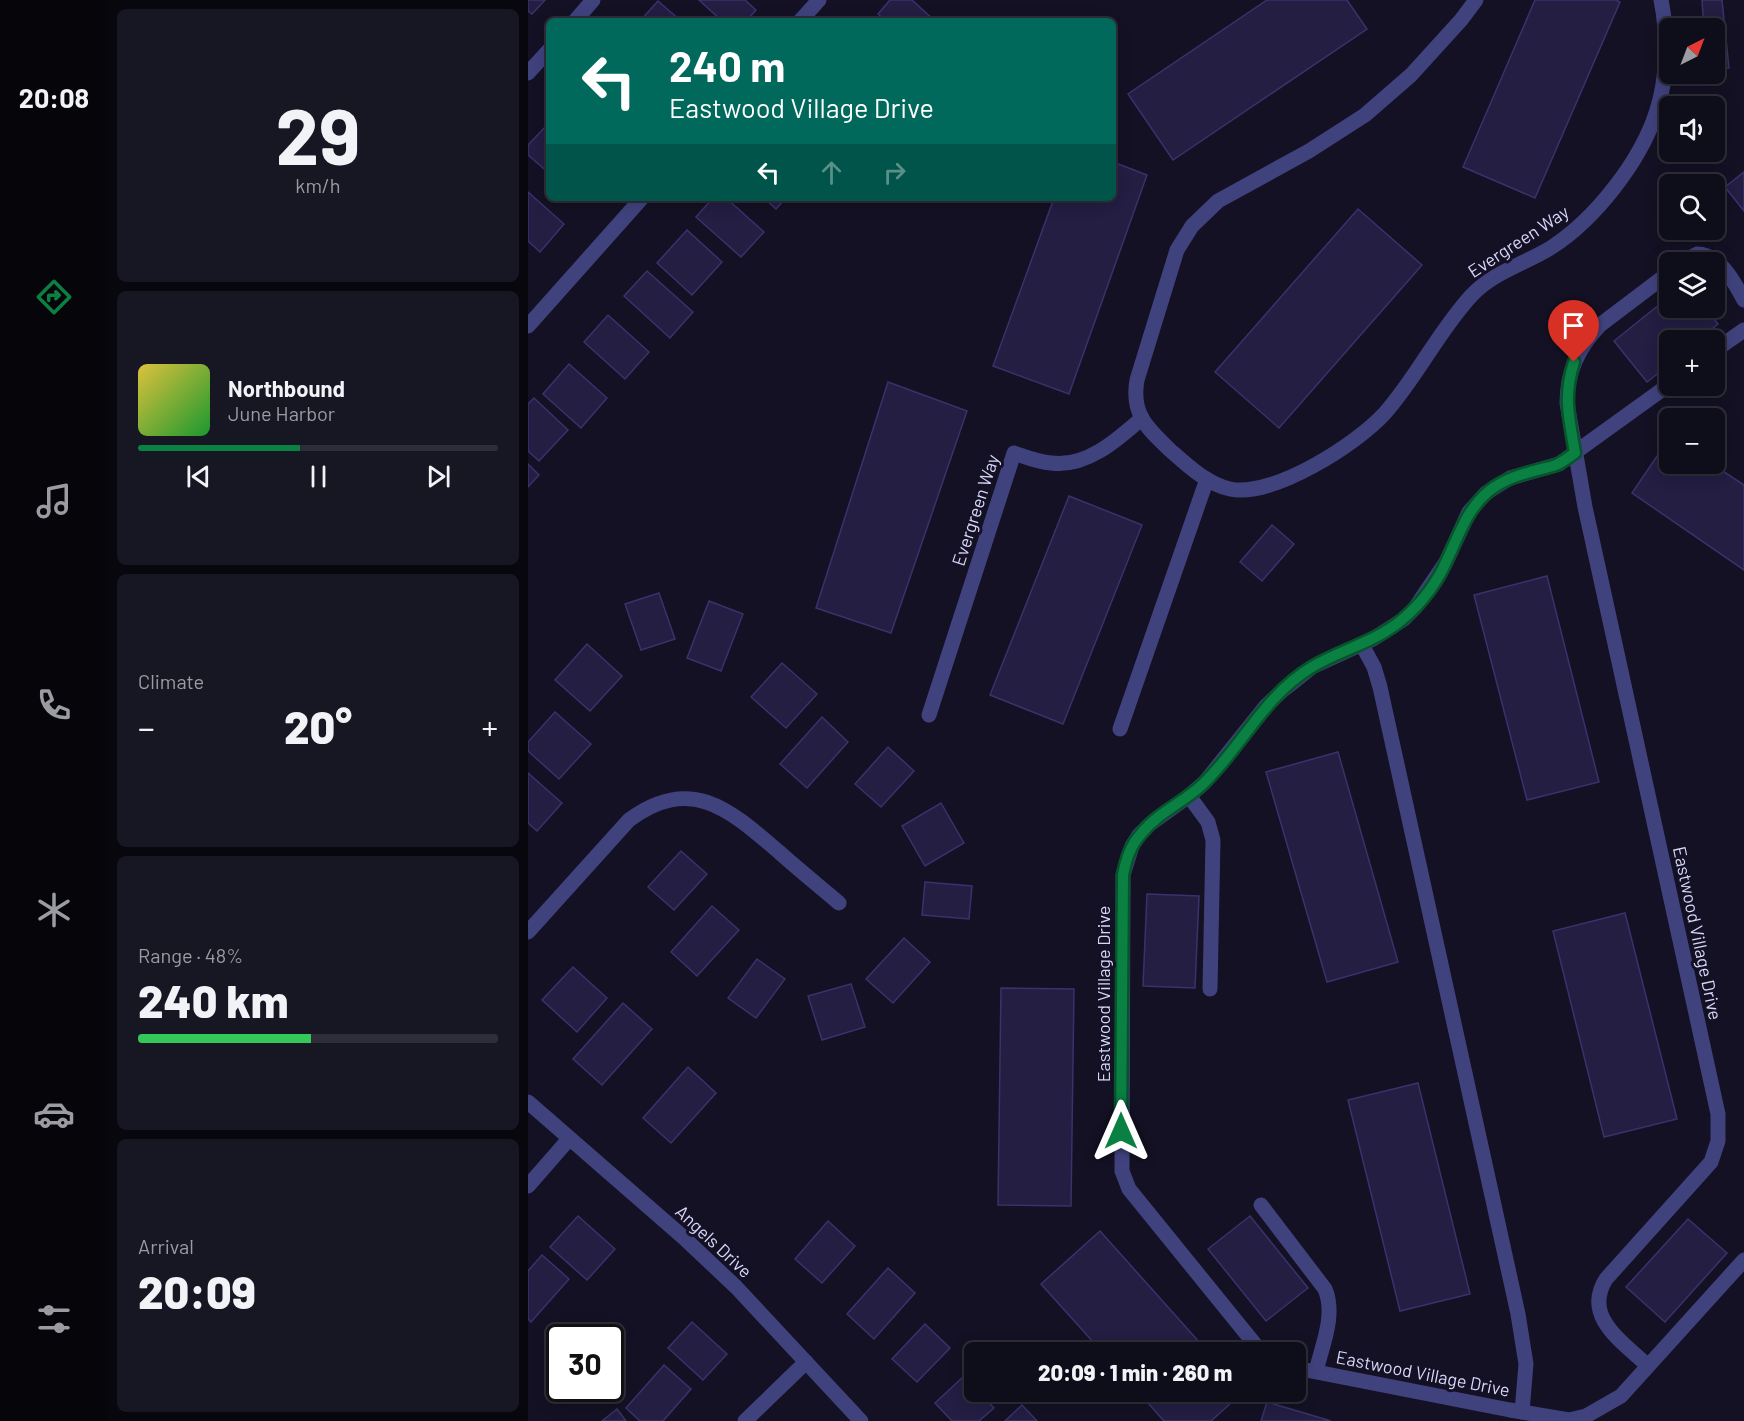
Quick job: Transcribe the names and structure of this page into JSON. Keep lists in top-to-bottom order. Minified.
{"streets":{"street":["Evergreen Way","Eastwood Village Drive","Angels Drive"]},"north":"top right","page":{"tabs":"20:08","tile":[["29","km/h"],"Climate",["Range · 48%","240 km"],["Arrival","20:09"]],"map_buttons":["+","−"],"turn":["240 m","Eastwood Village Drive"],"song":["Northbound","June Harbor"],"heat":["−","20°","+"],"limit":"30","trip":"20:09 · 1 min · 260 m"}}
